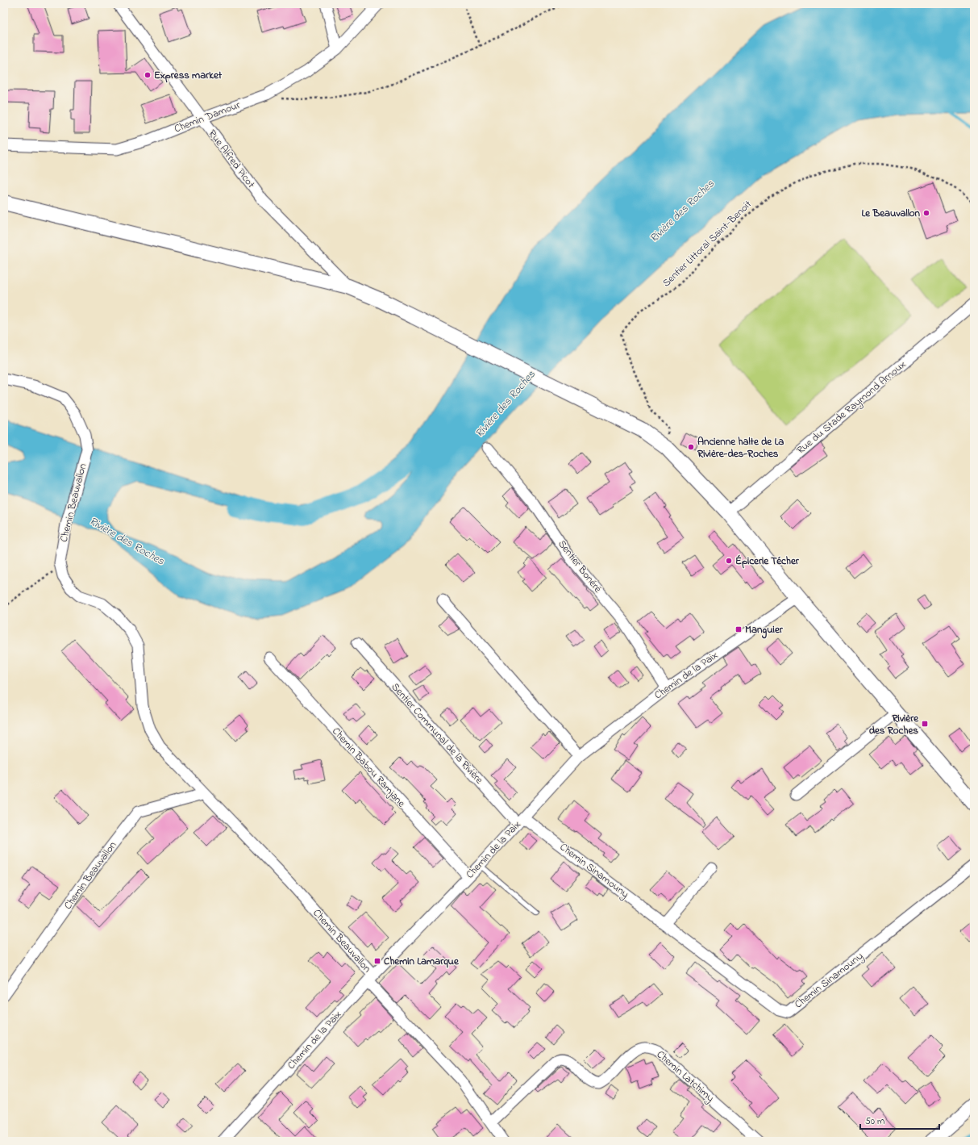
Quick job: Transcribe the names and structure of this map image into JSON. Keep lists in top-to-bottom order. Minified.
{"streets":{"street":["Chemin Damour","Rue Alfred Picot","Rue du Stade Raymond Arnoux","Chemin Beauvallon","Sentier Bonéré","Chemin de la Paix","Sentier Communal de la Rivière","Chemin Babou Ramjane","Chemin Sinamouny","Chemin Latchimy"],"path":["Sentier Littoral Saint-Benoit"]},"crossings":[["Chemin Damour","Rue Alfred Picot"],["Chemin Beauvallon","Chemin de la Paix"],["Sentier Bonéré","Chemin de la Paix"],["Chemin de la Paix","Sentier Communal de la Rivière"],["Chemin de la Paix","Chemin Babou Ramjane"],["Chemin de la Paix","Chemin Sinamouny"],["Sentier Communal de la Rivière","Chemin Sinamouny"]],"water":["Rivière des Roches"],"places":{"other":["Express market","Le Beauvallon","Ancienne halte de La Rivière-des-Roches","Épicerie Técher"],"transit":["Manguier","Rivière des Roches","Chemin Lamarque"]},"scale_bar":"50 m"}
